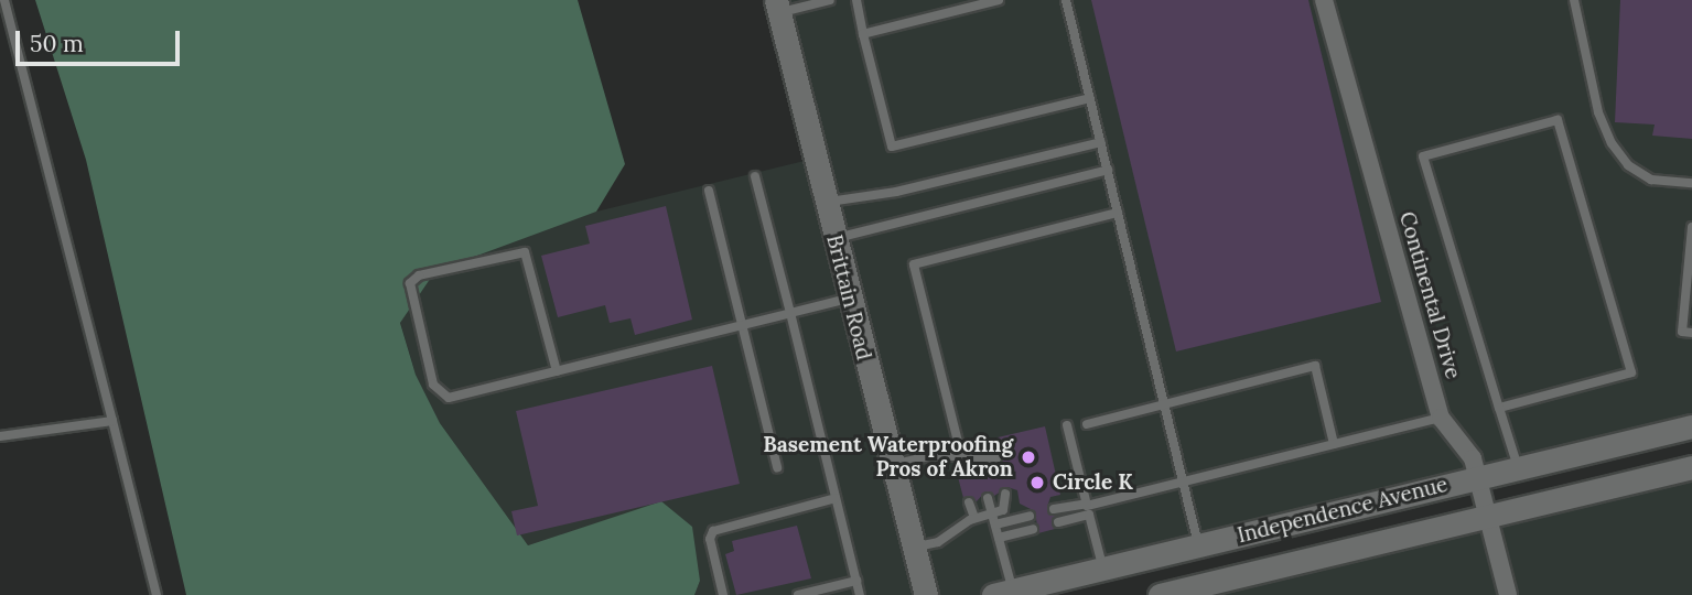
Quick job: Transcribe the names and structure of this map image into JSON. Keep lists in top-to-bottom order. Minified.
{"streets":{"street":["Continental Drive","Brittain Road","Independence Avenue"]},"crossings":[["Continental Drive","Independence Avenue"]],"places":["Basement Waterproofing Pros of Akron","Circle K"],"scale_bar":"50 m"}
